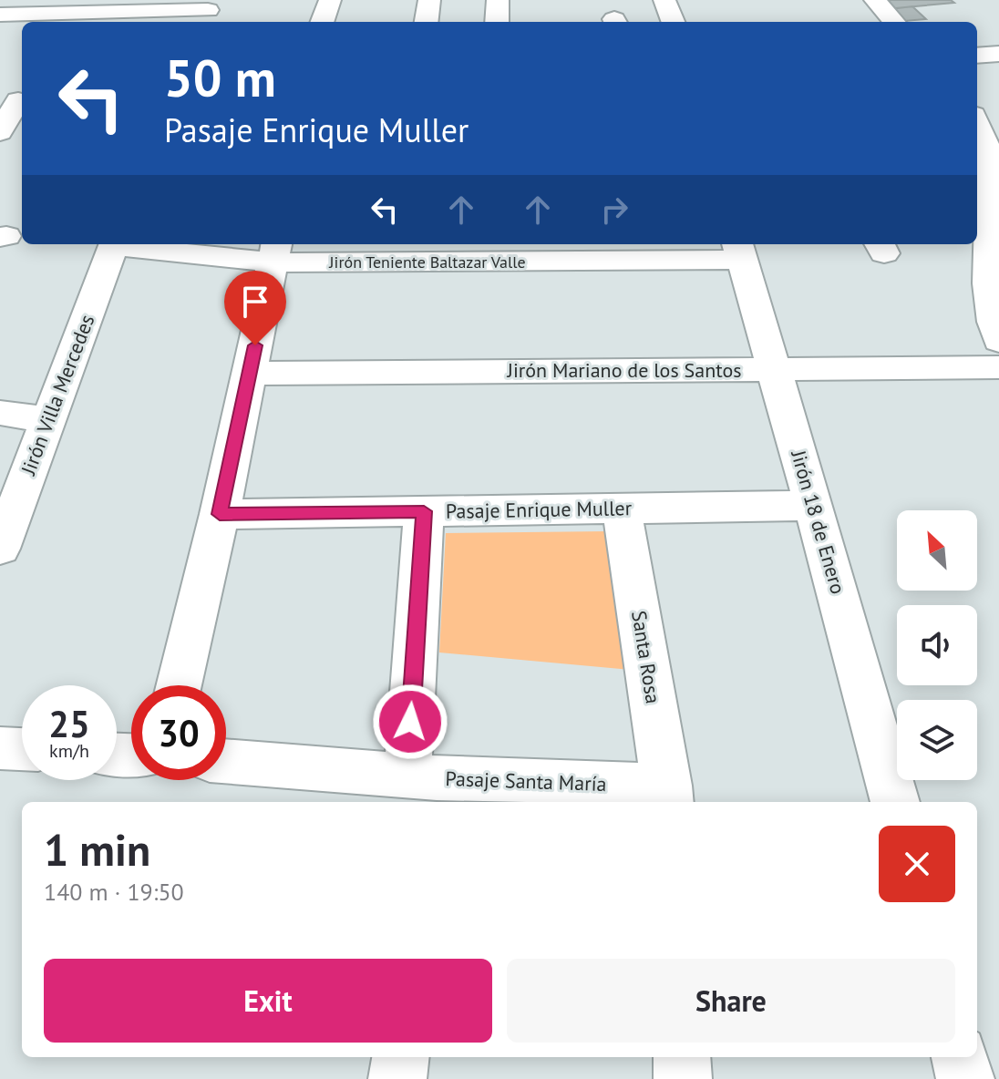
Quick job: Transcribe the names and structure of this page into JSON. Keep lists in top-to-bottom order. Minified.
{"streets":{"street":["Jirón Teniente Baltazar Valle","Jirón Mariano de los Santos","Jirón Villa Mercedes","Pasaje Enrique Muller","Jirón 18 de Enero","Santa Rosa","Pasaje Santa María"]},"crossings":[["Jirón Teniente Baltazar Valle","Jirón 18 de Enero"],["Jirón Mariano de los Santos","Jirón 18 de Enero"],["Pasaje Enrique Muller","Jirón 18 de Enero"],["Pasaje Enrique Muller","Santa Rosa"],["Santa Rosa","Pasaje Santa María"]],"north":"top left","page":{"turn":["50 m","Pasaje Enrique Muller"],"speed":"25 km/h","limit":"30","heading":["1 min","140 m · 19:50"],"buttons":["Exit","Share"]}}
